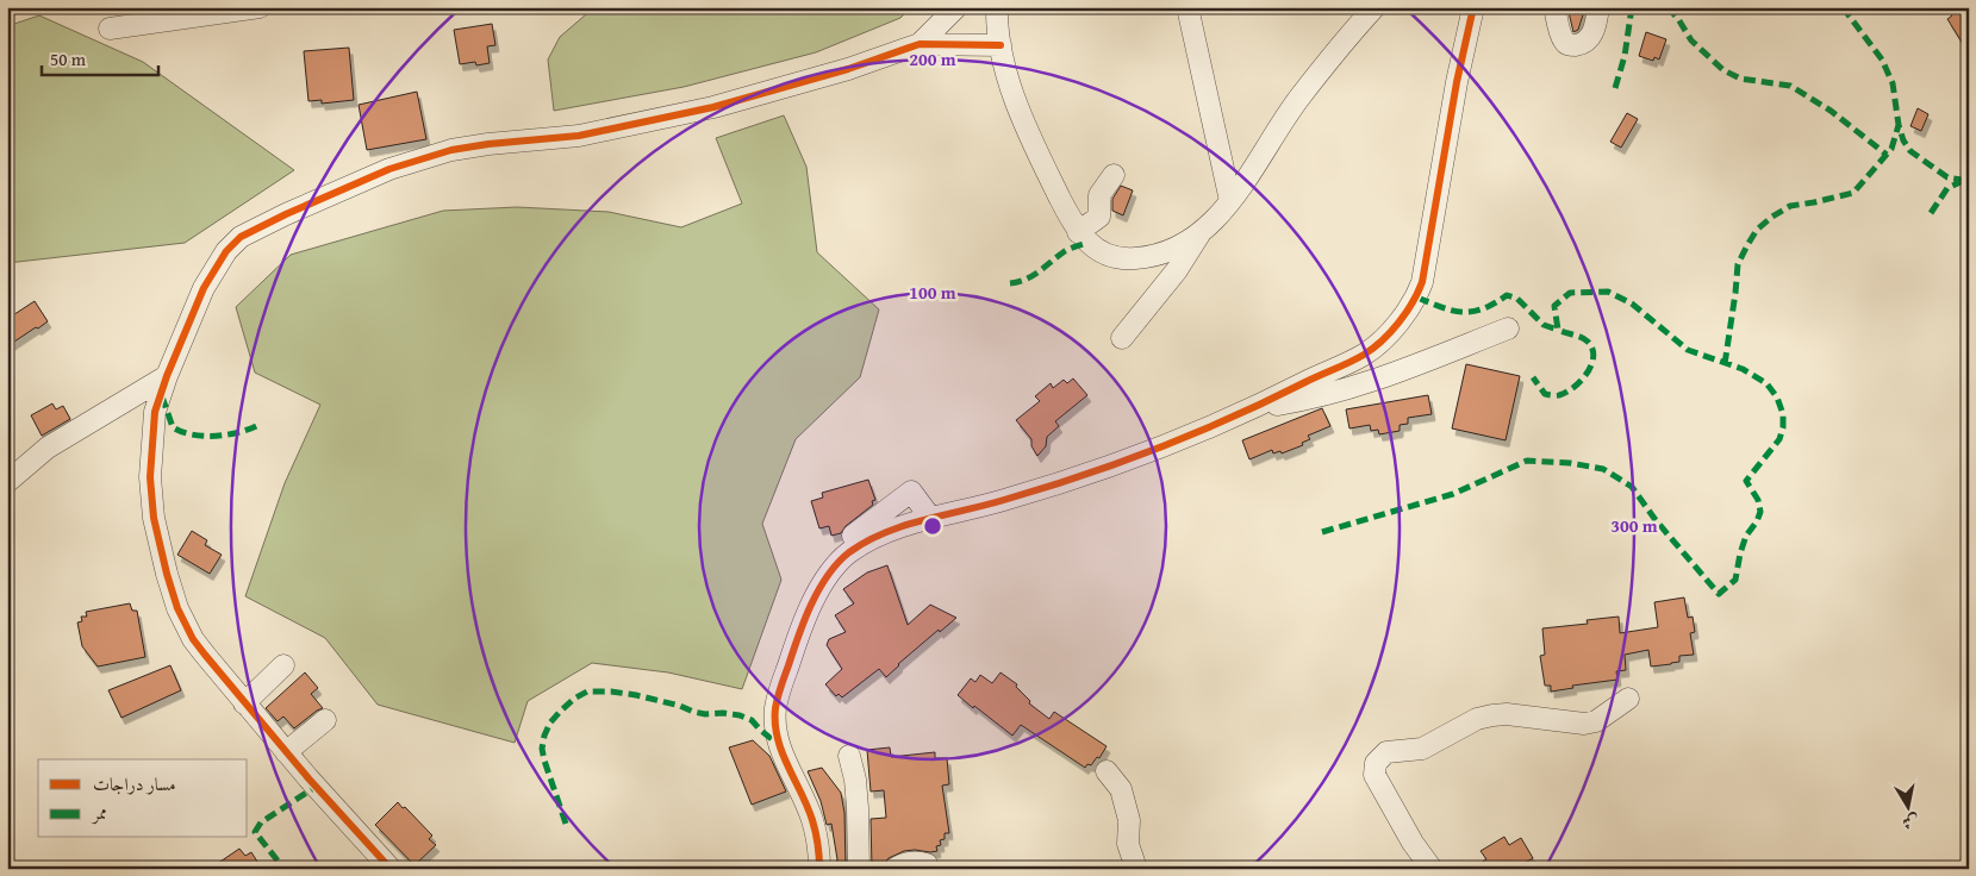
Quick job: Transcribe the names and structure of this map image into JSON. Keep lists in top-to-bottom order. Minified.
{"legend":["مسار دراجات","ممر"],"scale_bar":"50 m","north":"bottom","rings":["200 m","100 m","300 m"]}
